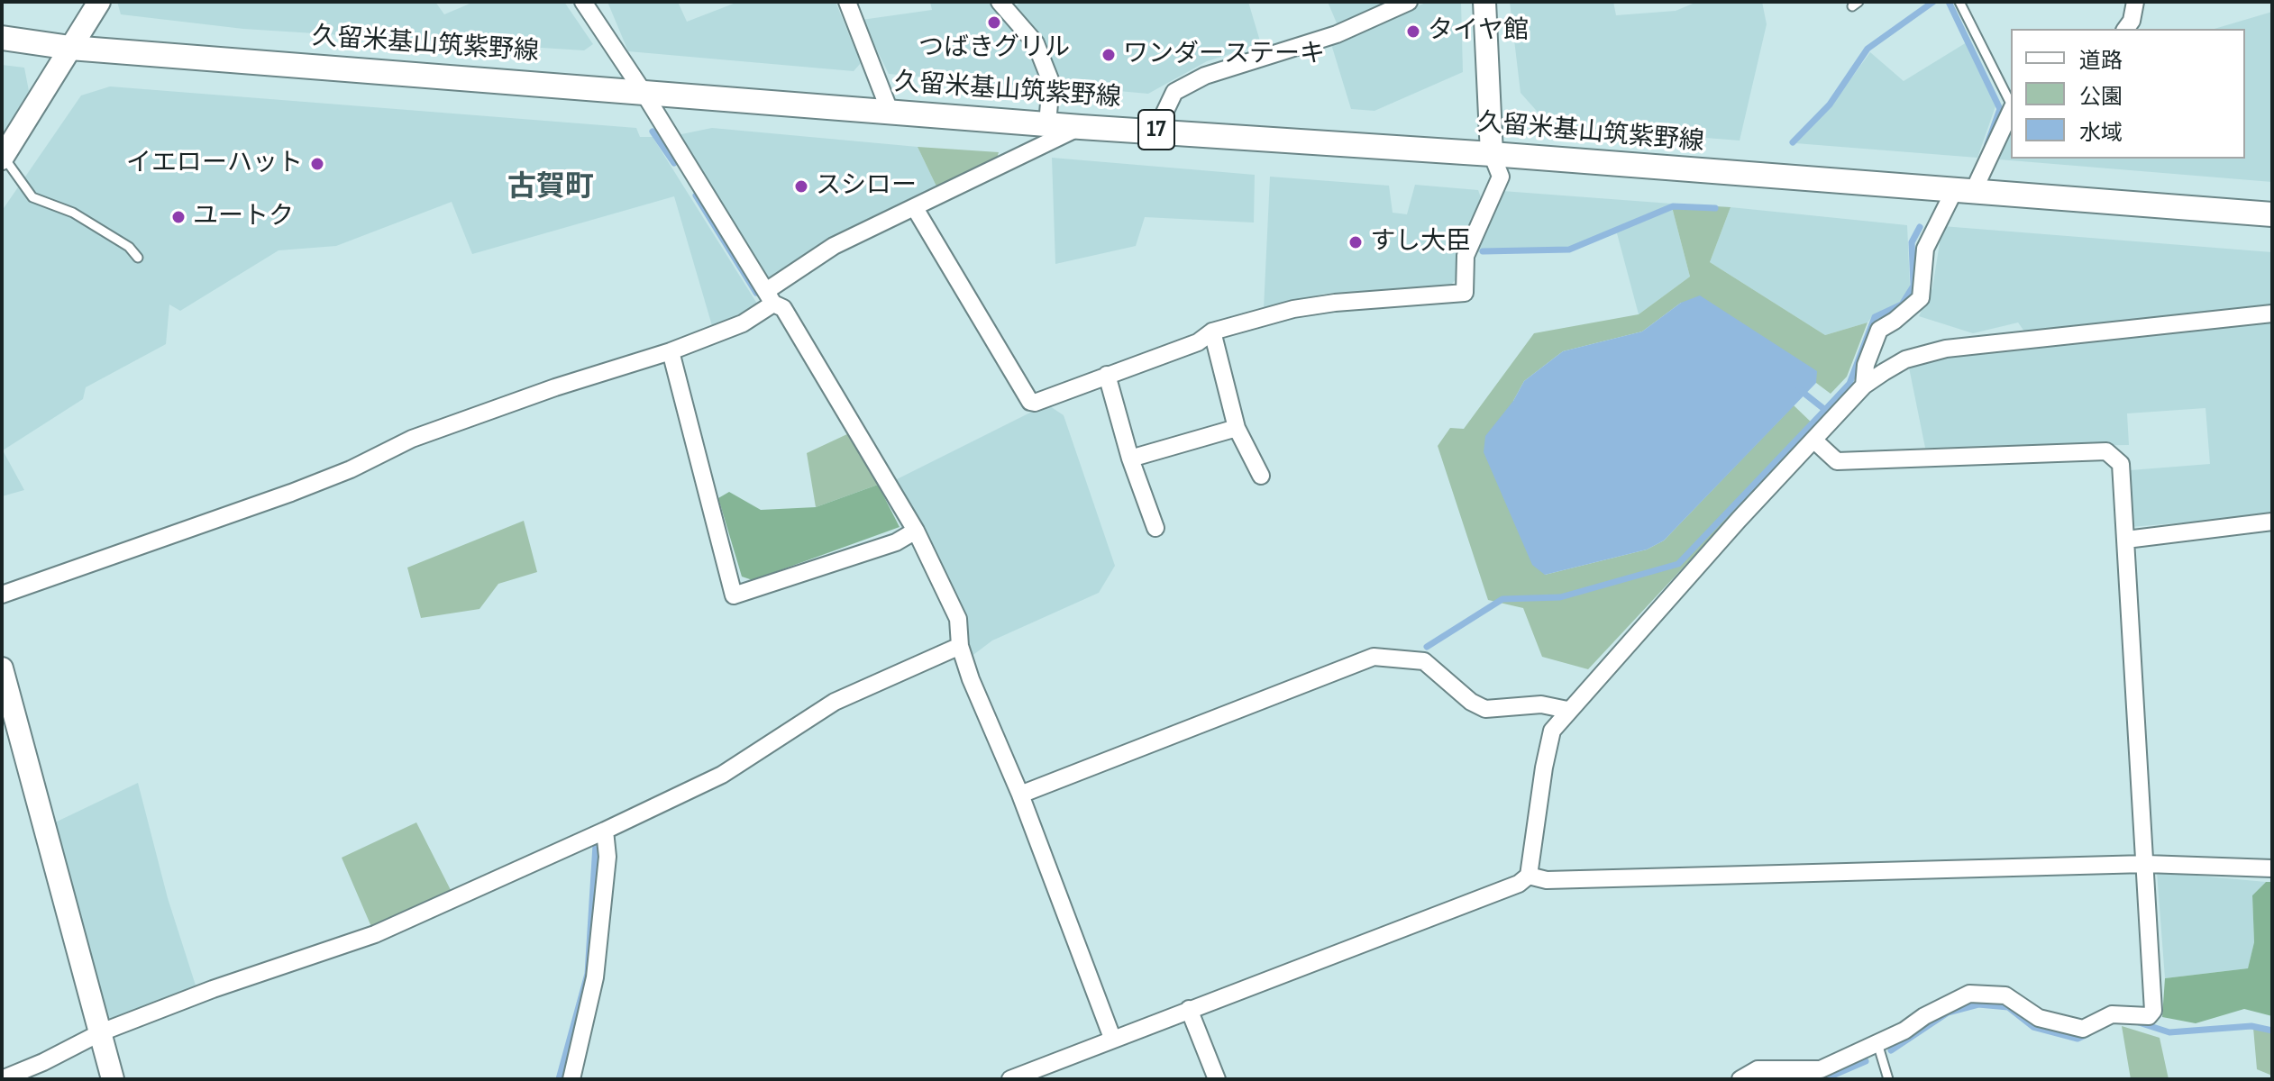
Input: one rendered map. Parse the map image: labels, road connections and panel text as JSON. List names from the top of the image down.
{
  "streets": {
    "main road": ["久留米基山筑紫野線", "17"]
  },
  "districts": ["古賀町"],
  "places": [
    "つばきグリル",
    "タイヤ館",
    "ワンダーステーキ",
    "イエローハット",
    "スシロー",
    "ユートク",
    "すし大臣"
  ],
  "legend": ["道路", "公園", "水域"]
}
